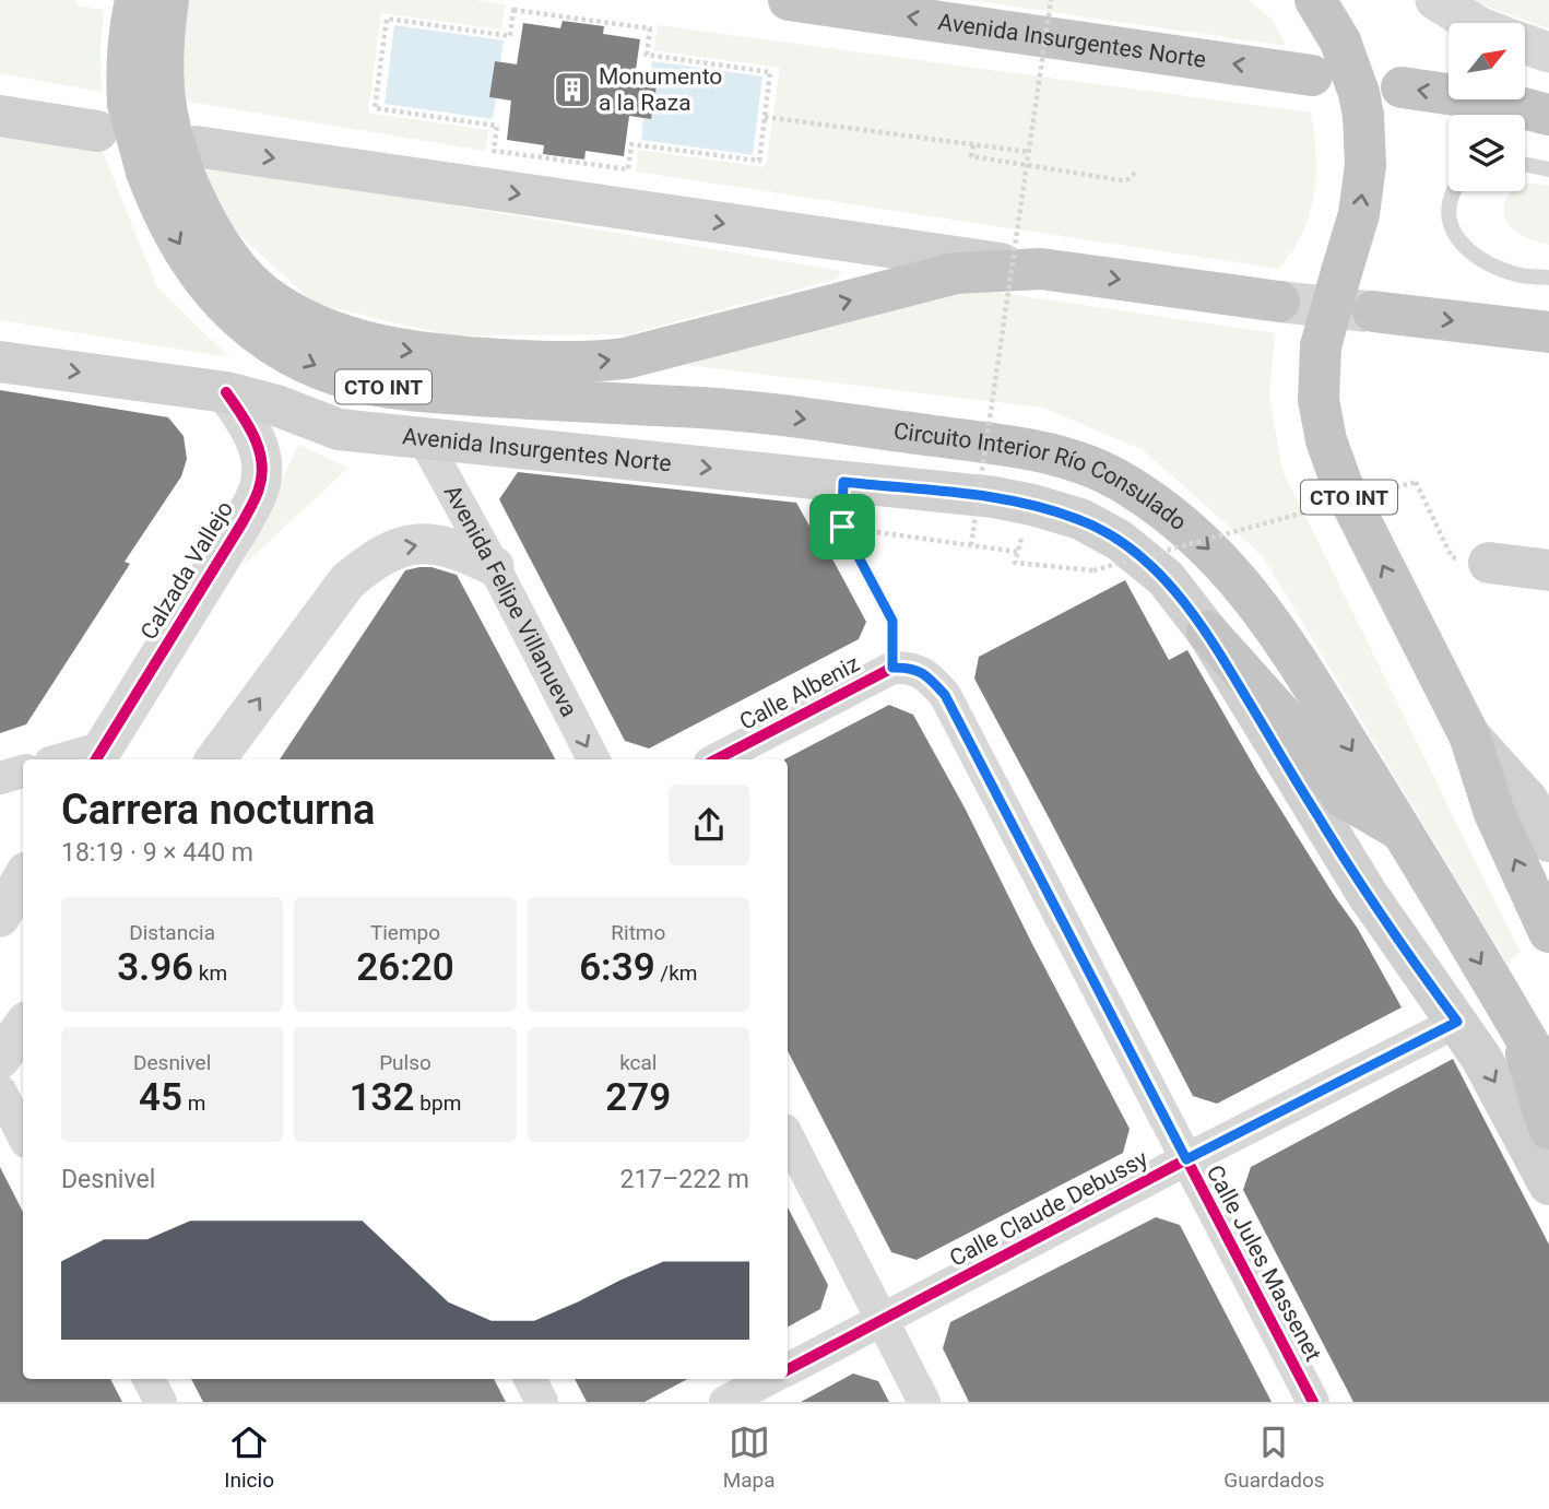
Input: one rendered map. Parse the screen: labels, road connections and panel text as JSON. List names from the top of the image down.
{
  "streets": {
    "highway": ["Avenida Insurgentes Norte", "CTO INT", "Circuito Interior Río Consulado"],
    "street": [
      "Calzada Vallejo",
      "Avenida Felipe Villanueva",
      "Calle Albeniz",
      "Calle Claude Debussy",
      "Calle Jules Massenet"
    ]
  },
  "crossings": [
    ["Avenida Insurgentes Norte", "Calzada Vallejo"],
    ["Avenida Insurgentes Norte", "Avenida Felipe Villanueva"],
    ["Avenida Insurgentes Norte", "Calle Claude Debussy"],
    ["Calle Albeniz", "Calle Jules Massenet"],
    ["Calle Claude Debussy", "Calle Jules Massenet"]
  ],
  "one_way": ["Circuito Interior Río Consulado", "Avenida Felipe Villanueva"],
  "places": {
    "building": ["Monumento a la Raza"]
  },
  "north": "top right",
  "page": {
    "heading": ["Carrera nocturna", "18:19 · 9 × 440 m"],
    "stats": [
      ["Distancia", "3.96 km"],
      ["Tiempo", "26:20"],
      ["Ritmo", "6:39 /km"],
      ["Desnivel", "45 m"],
      ["Pulso", "132 bpm"],
      ["kcal", "279"]
    ],
    "chart": ["Desnivel", "217–222 m"],
    "tabs": ["Inicio", "Mapa", "Guardados"]
  }
}
